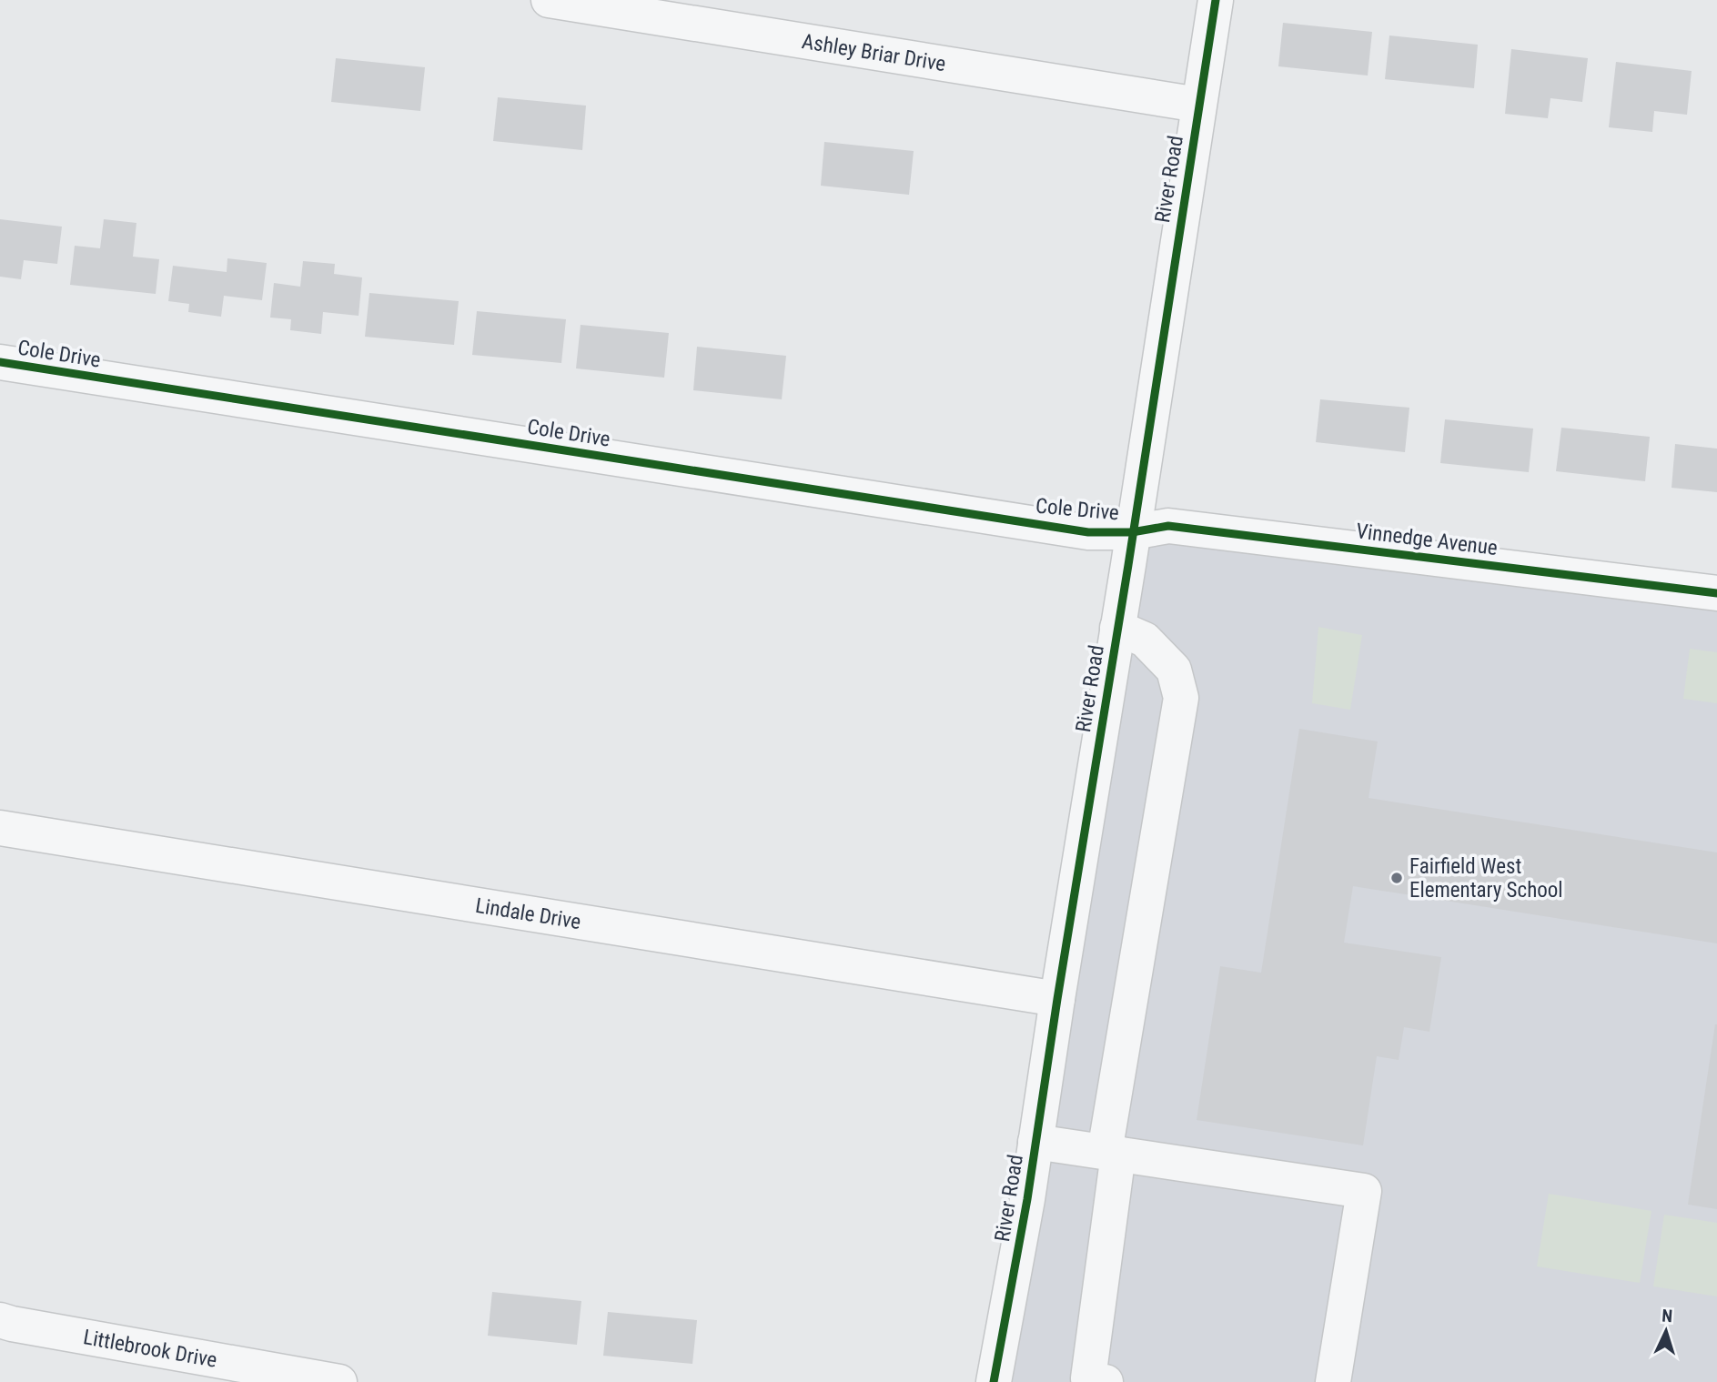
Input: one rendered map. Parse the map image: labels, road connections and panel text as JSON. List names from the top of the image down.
{
  "streets": {
    "street": [
      "Ashley Briar Drive",
      "River Road",
      "Cole Drive",
      "Vinnedge Avenue",
      "Lindale Drive",
      "Littlebrook Drive"
    ]
  },
  "crossings": [
    ["Ashley Briar Drive", "River Road"],
    ["River Road", "Cole Drive"],
    ["River Road", "Vinnedge Avenue"],
    ["River Road", "Lindale Drive"],
    ["Cole Drive", "Vinnedge Avenue"]
  ],
  "places": ["Fairfield West Elementary School"],
  "north": "top"
}
